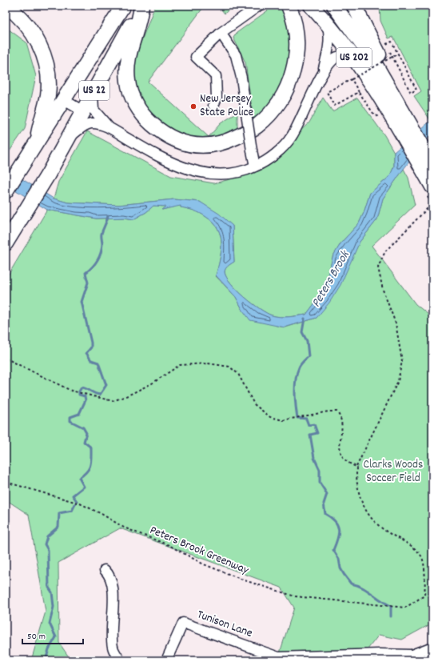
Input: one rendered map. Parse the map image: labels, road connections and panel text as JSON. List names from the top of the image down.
{
  "streets": {
    "highway": ["US 202", "US 22"],
    "street": ["Tunison Lane"],
    "path": ["Peters Brook Greenway"]
  },
  "water": ["Peters Brook"],
  "parks": ["Clarks Woods Soccer Field"],
  "places": ["New Jersey State Police"],
  "scale_bar": "50 m"
}
